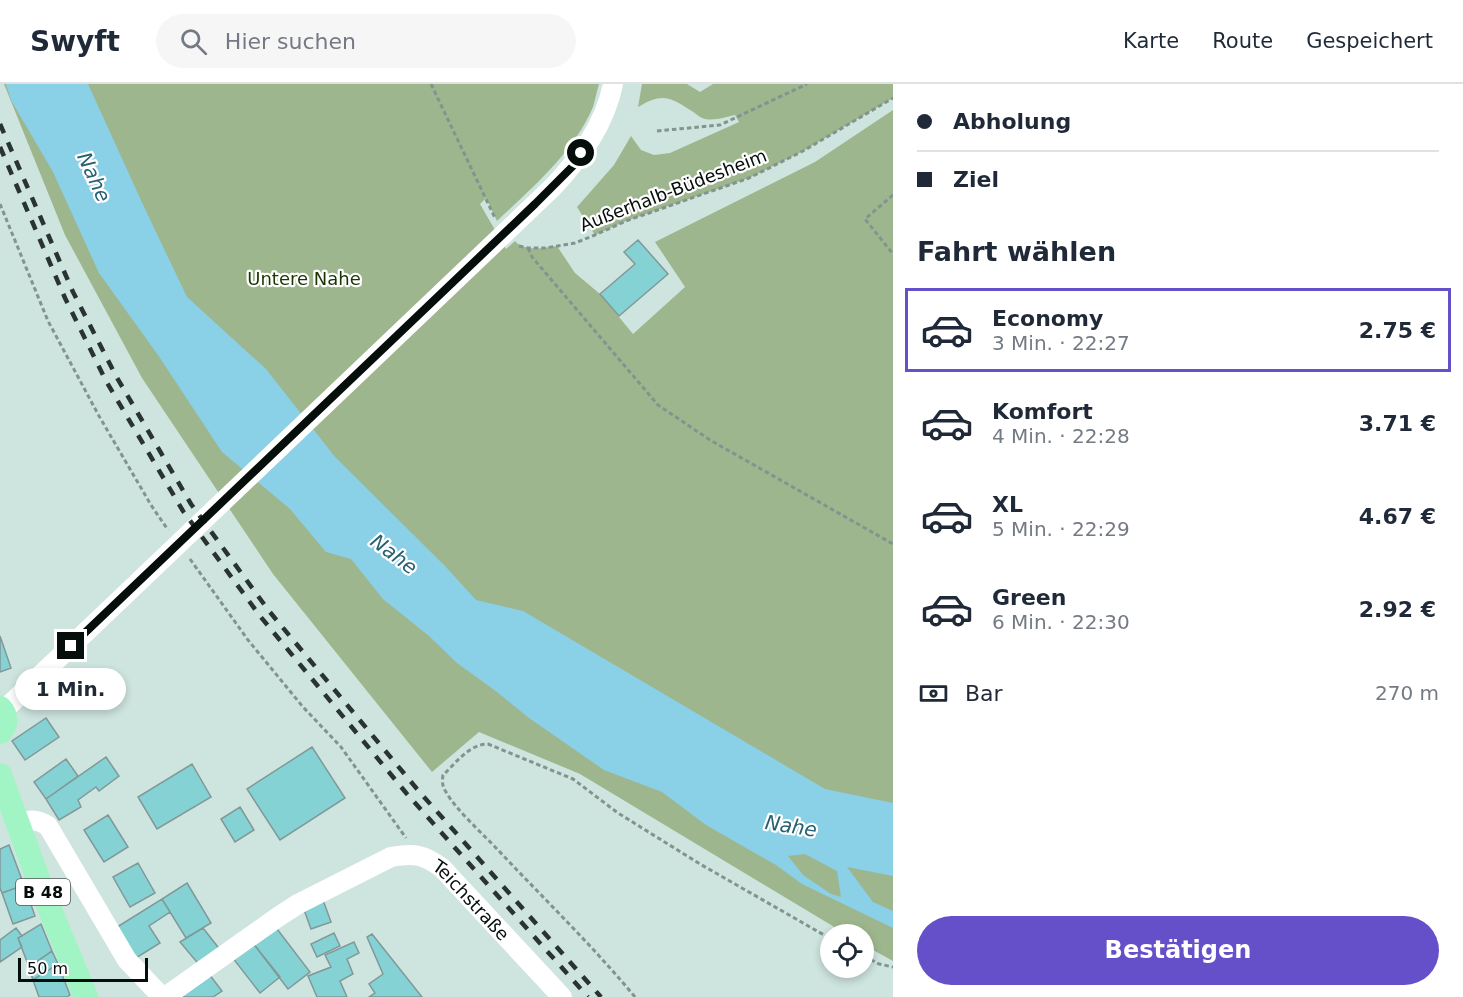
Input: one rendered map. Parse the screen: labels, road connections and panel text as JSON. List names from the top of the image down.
{
  "streets": {
    "main road": ["B 48"],
    "street": ["Teichstraße"],
    "path": ["Außerhalb-Büdesheim"]
  },
  "water": ["Nahe"],
  "parks": ["Untere Nahe"],
  "scale_bar": "50 m",
  "page": {
    "header": "Swyft",
    "search": "Hier suchen",
    "nav": ["Karte", "Route", "Gespeichert"],
    "banner": ["Abholung", "Ziel"],
    "heading": "Fahrt wählen",
    "list": [
      {
        "name": "Economy",
        "note": "3 Min. · 22:27",
        "value": "2.75 €"
      },
      {
        "name": "Komfort",
        "note": "4 Min. · 22:28",
        "value": "3.71 €"
      },
      {
        "name": "XL",
        "note": "5 Min. · 22:29",
        "value": "4.67 €"
      },
      {
        "name": "Green",
        "note": "6 Min. · 22:30",
        "value": "2.92 €"
      }
    ],
    "pay": ["Bar", "270 m"],
    "bubble": "1 Min.",
    "buttons": "Bestätigen",
    "scale": "50 m"
  }
}
